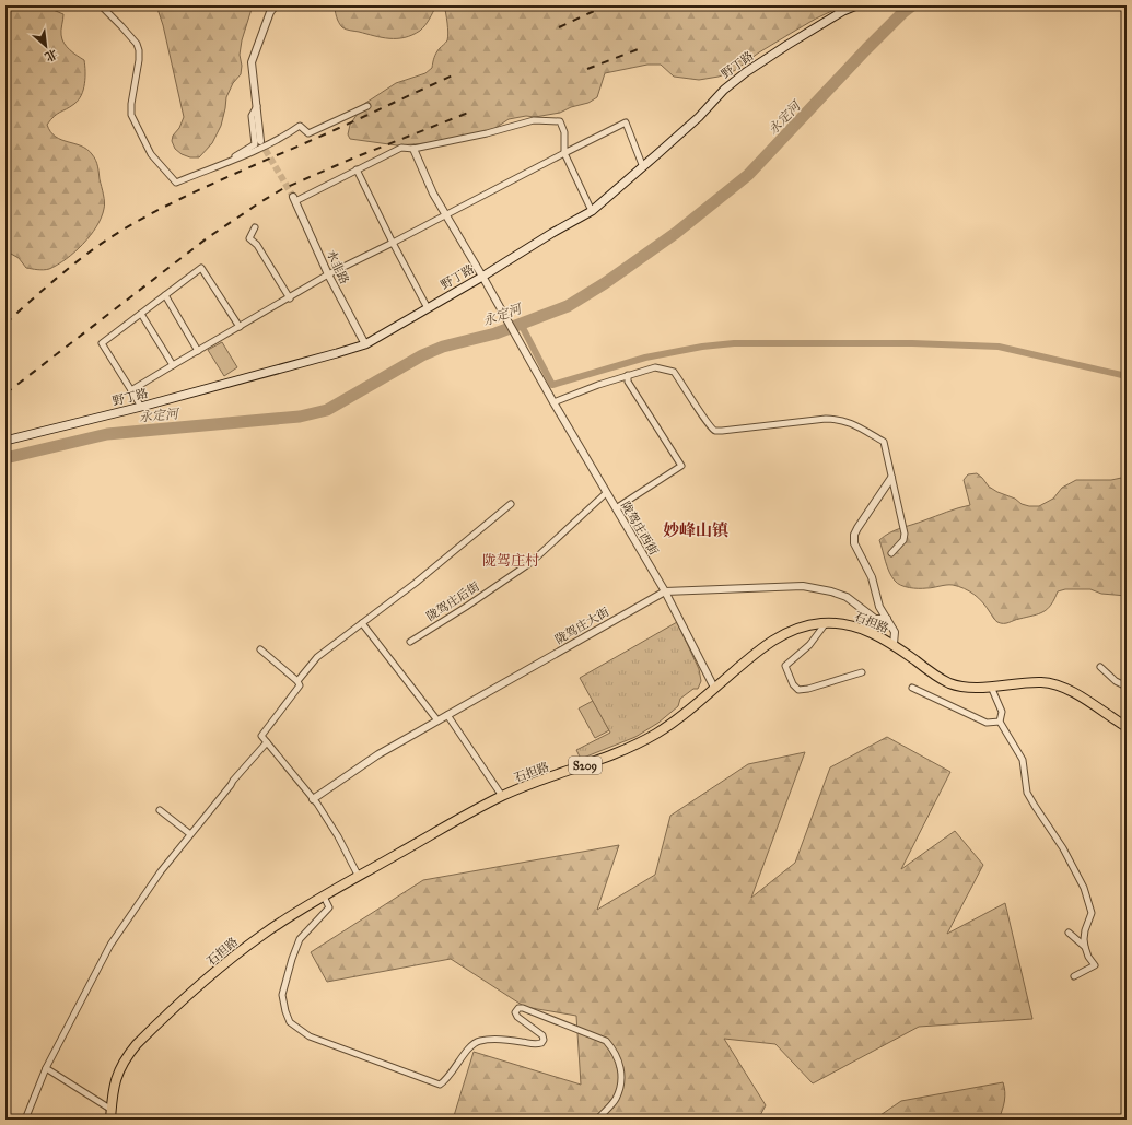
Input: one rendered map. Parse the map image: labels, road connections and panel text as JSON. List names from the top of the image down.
{
  "streets": {
    "main road": ["野丁路", "石担路", "S209"],
    "street": [
      "水韭路",
      "陇驾庄西街",
      "陇驾庄后街",
      "陇驾庄大街"
    ]
  },
  "crossings": [
    ["野丁路", "水韭路"],
    ["野丁路", "陇驾庄西街"],
    ["陇驾庄西街", "陇驾庄后街"],
    ["陇驾庄西街", "石担路"],
    ["陇驾庄西街", "陇驾庄大街"]
  ],
  "districts": ["妙峰山镇", "陇驾庄村"],
  "water": ["永定河"],
  "north": "bottom right"
}
